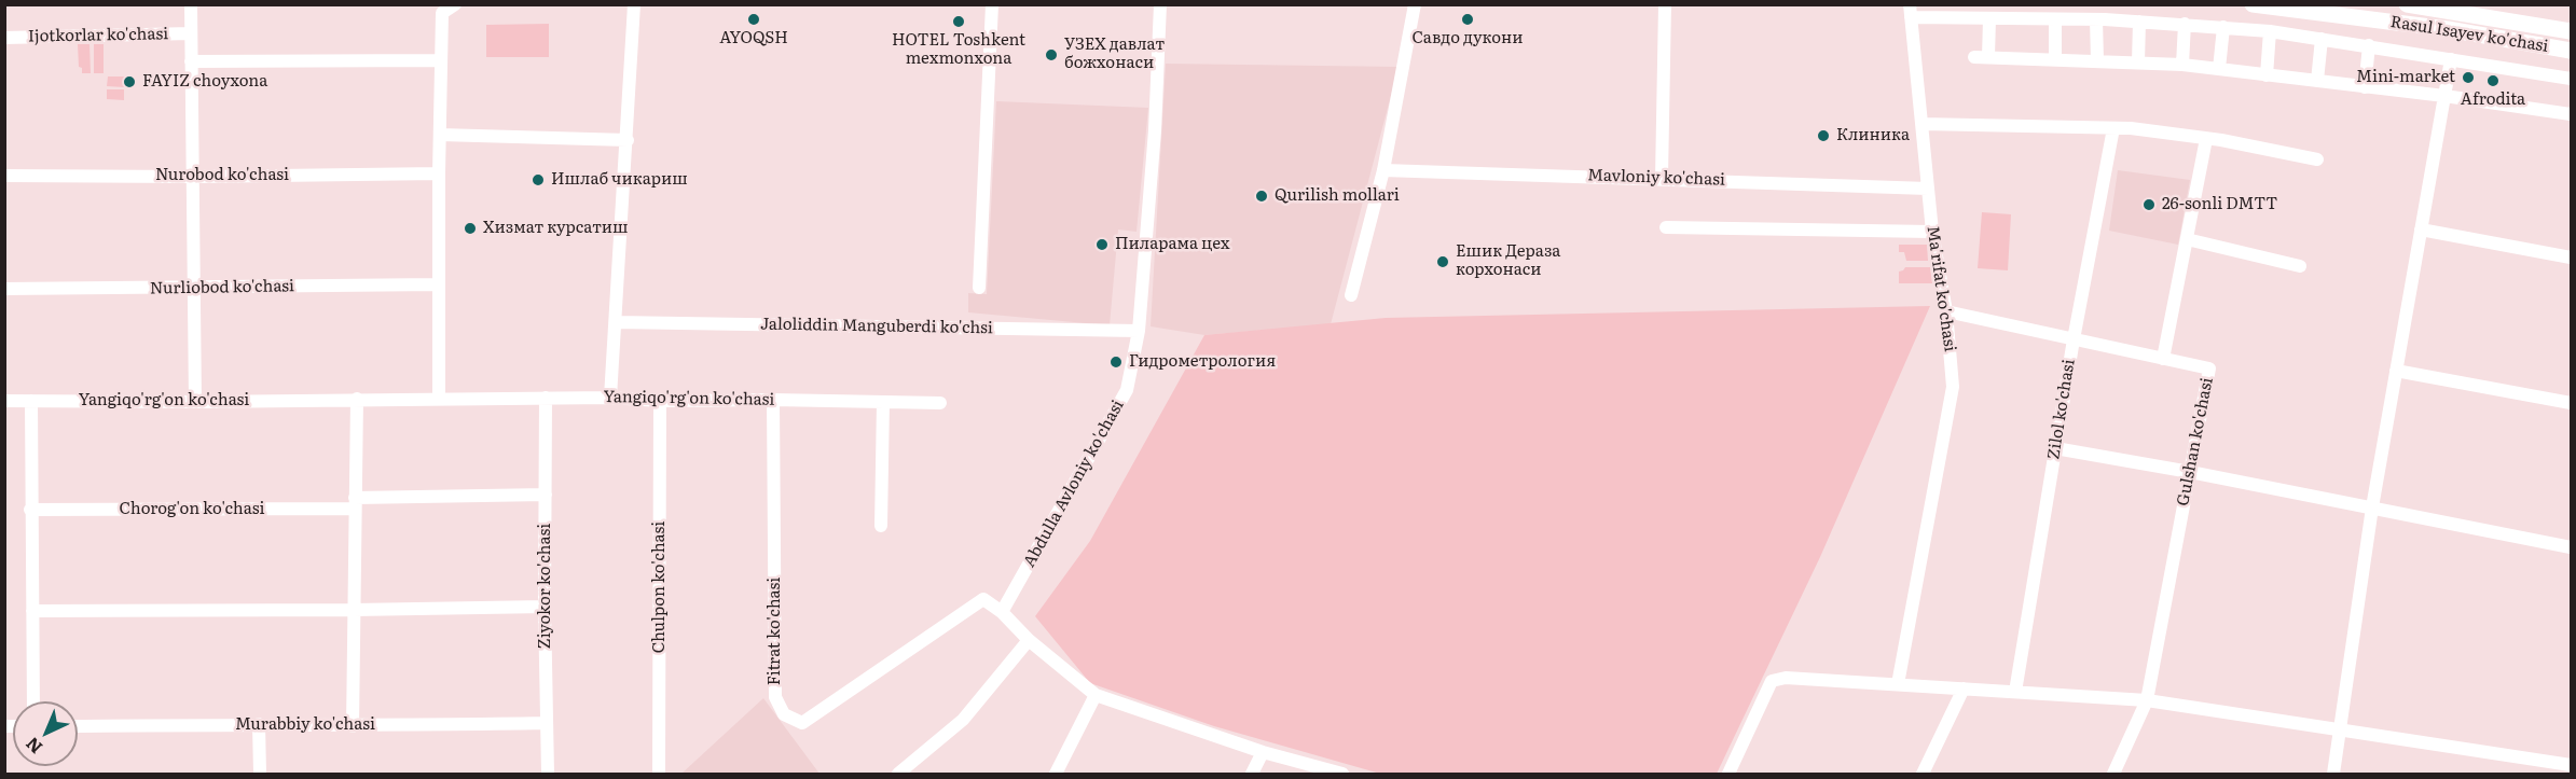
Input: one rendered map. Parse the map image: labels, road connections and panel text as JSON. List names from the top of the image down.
{
  "streets": {
    "main road": ["Rasul Isayev ko'chasi"],
    "street": [
      "Ijotkorlar ko'chasi",
      "Nurobod ko'chasi",
      "Mavloniy ko'chasi",
      "Nurliobod ko'chasi",
      "Ma'rifat ko'chasi",
      "Jaloliddin Manguberdi ko'chsi",
      "Yangiqo'rg'on ko'chasi",
      "Zilol ko'chasi",
      "Gulshan ko'chasi",
      "Abdulla Avloniy ko'chasi",
      "Chorog'on ko'chasi",
      "Ziyokor ko'chasi",
      "Chulpon ko'chasi",
      "Fitrat ko'chasi",
      "Murabbiy ko'chasi"
    ]
  },
  "crossings": [
    ["Mavloniy ko'chasi", "Ma'rifat ko'chasi"],
    ["Ma'rifat ko'chasi", "Gulshan ko'chasi"],
    ["Jaloliddin Manguberdi ko'chsi", "Abdulla Avloniy ko'chasi"],
    ["Yangiqo'rg'on ko'chasi", "Ziyokor ko'chasi"],
    ["Yangiqo'rg'on ko'chasi", "Chulpon ko'chasi"],
    ["Yangiqo'rg'on ko'chasi", "Fitrat ko'chasi"],
    ["Zilol ko'chasi", "Gulshan ko'chasi"],
    ["Abdulla Avloniy ko'chasi", "Fitrat ko'chasi"],
    ["Chorog'on ko'chasi", "Ziyokor ko'chasi"],
    ["Ziyokor ko'chasi", "Murabbiy ko'chasi"]
  ],
  "places": [
    "AYOQSH",
    "Савдо дукони",
    "HOTEL Toshkent mexmonxona",
    "УЗЕХ давлат божхонаси",
    "Mini-market",
    "Afrodita",
    "FAYIZ choyxona",
    "Клиника",
    "Ишлаб чикариш",
    "Qurilish mollari",
    "26-sonli DMTT",
    "Хизмат курсатиш",
    "Пиларама цех",
    "Ешик Дераза корхонаси",
    "Гидрометрология"
  ],
  "north": "bottom left"
}
